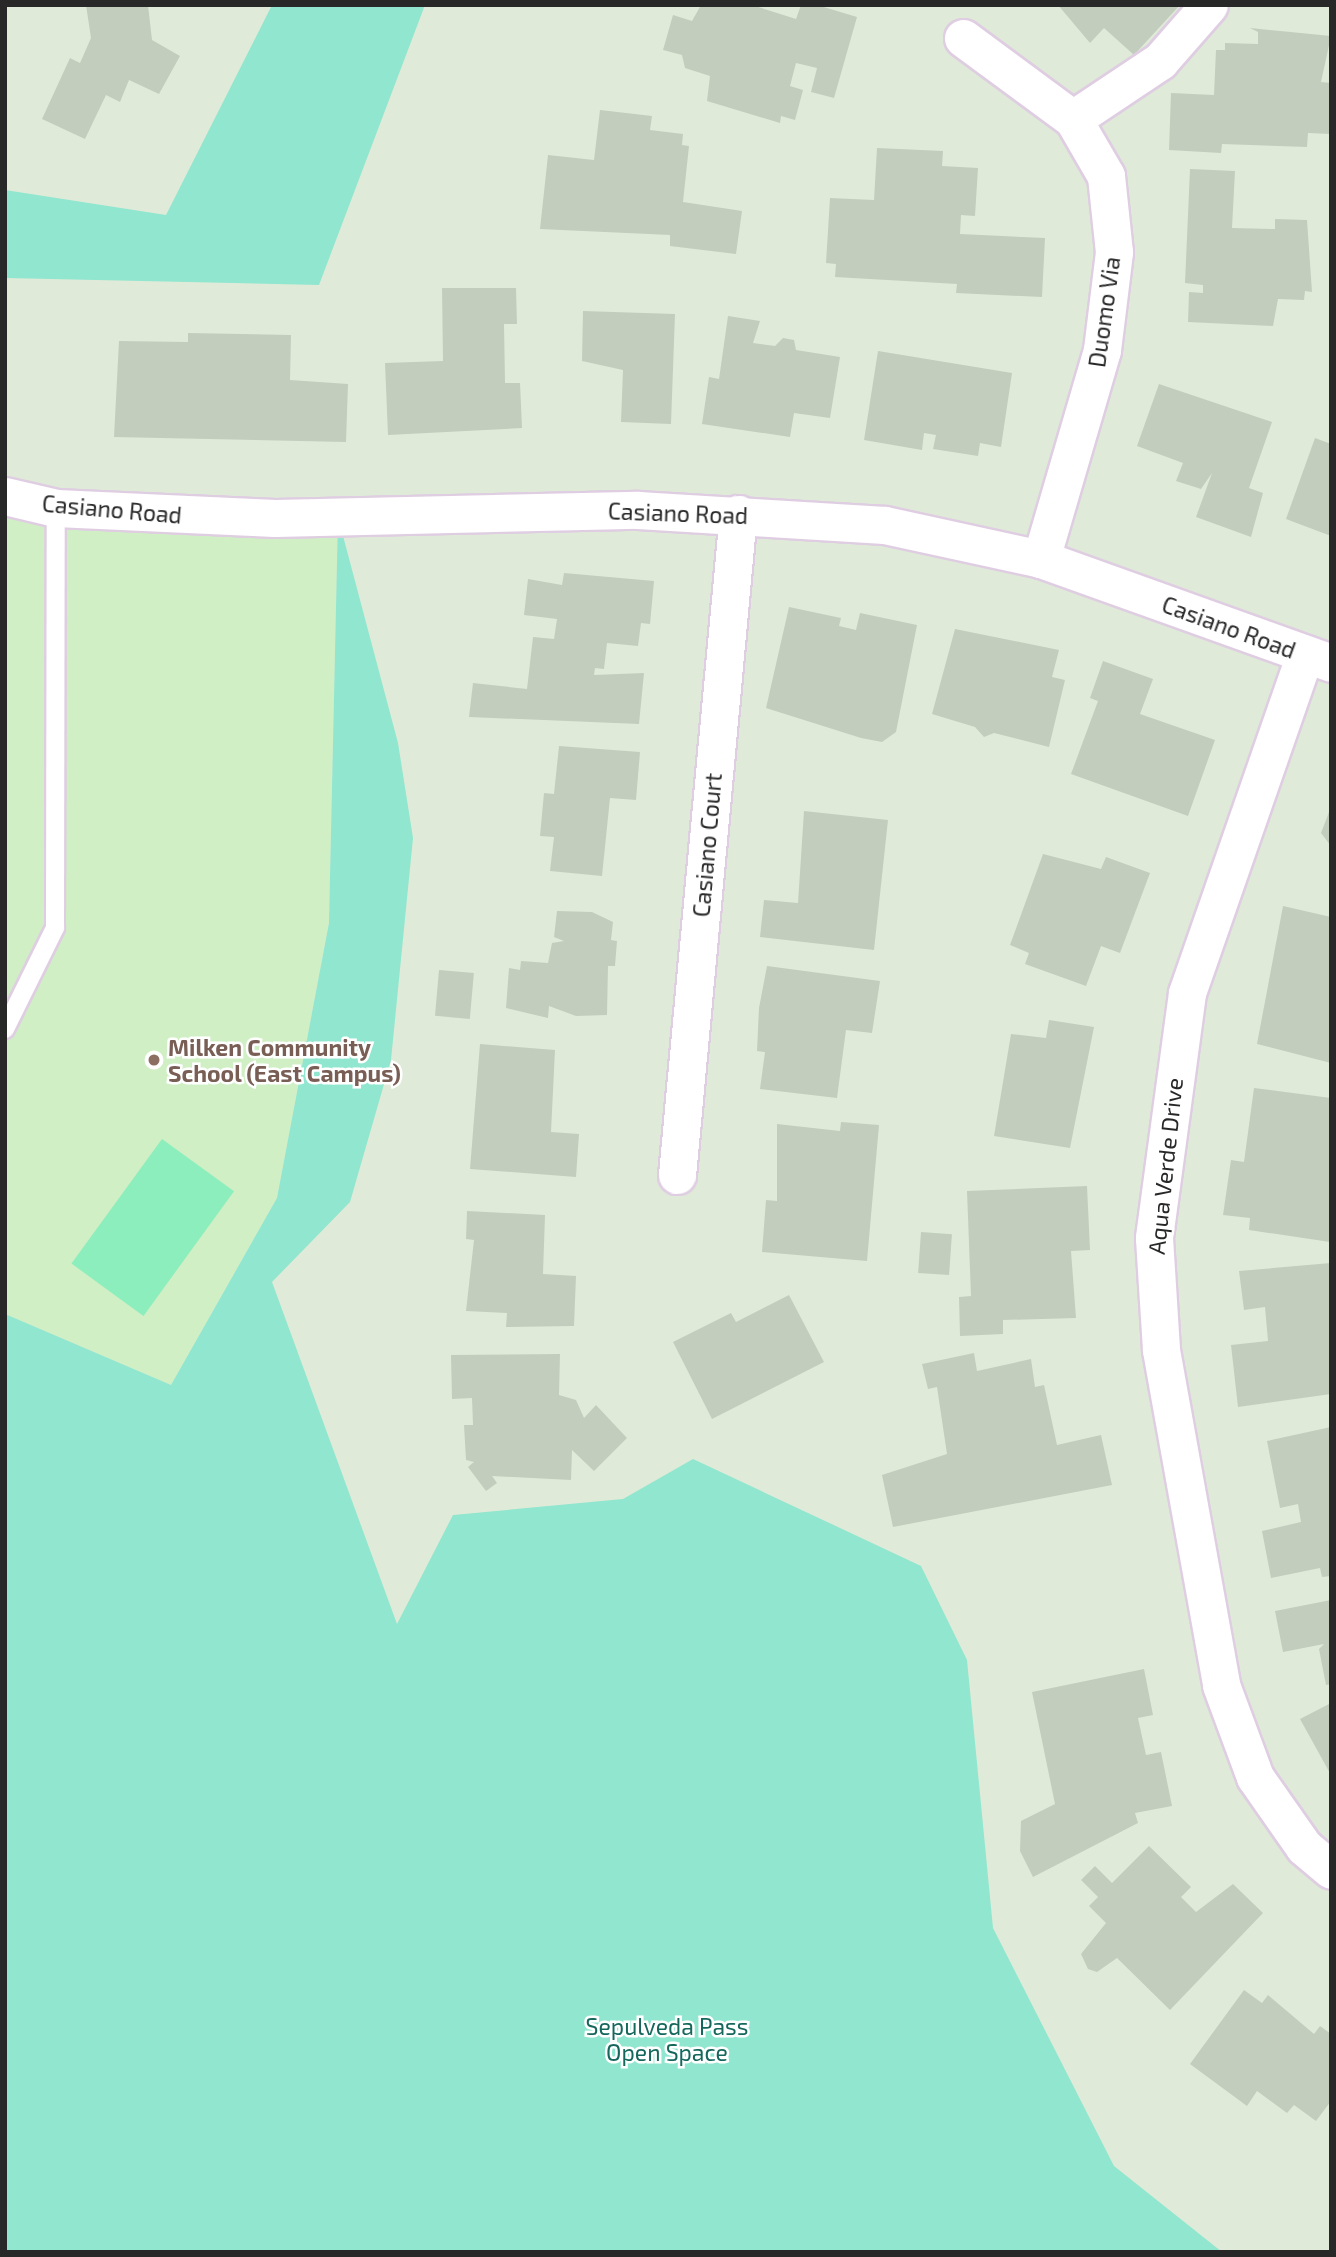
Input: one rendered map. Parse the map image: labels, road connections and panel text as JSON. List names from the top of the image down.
{
  "streets": {
    "street": [
      "Duomo Via",
      "Casiano Road",
      "Casiano Court",
      "Aqua Verde Drive"
    ]
  },
  "crossings": [
    ["Duomo Via", "Casiano Road"],
    ["Casiano Road", "Casiano Court"],
    ["Casiano Road", "Aqua Verde Drive"]
  ],
  "parks": ["Sepulveda Pass Open Space"],
  "places": ["Milken Community School (East Campus)"]
}
